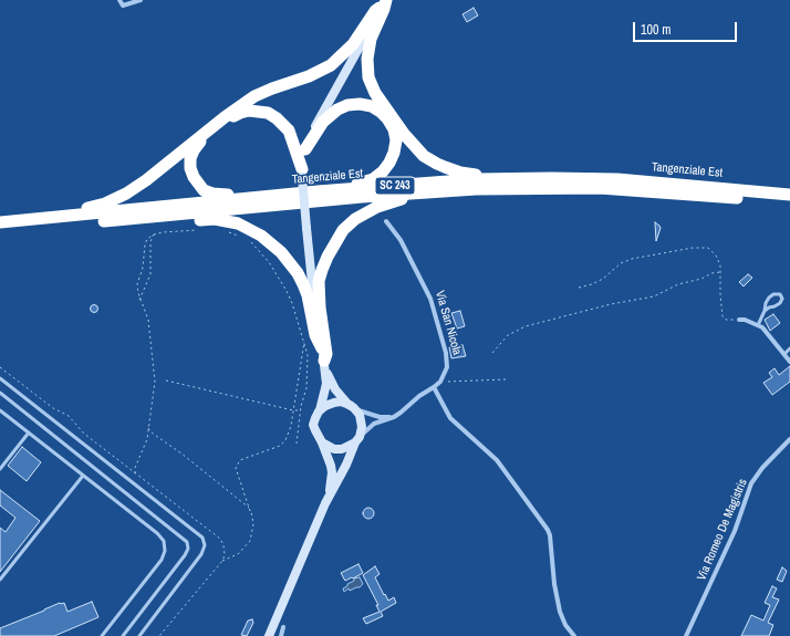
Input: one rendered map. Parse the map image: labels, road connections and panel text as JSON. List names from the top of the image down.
{
  "streets": {
    "highway": ["Tangenziale Est", "SC 243"],
    "street": ["Via San Nicola", "Via Romeo De Magistris"]
  },
  "scale_bar": "100 m"
}
